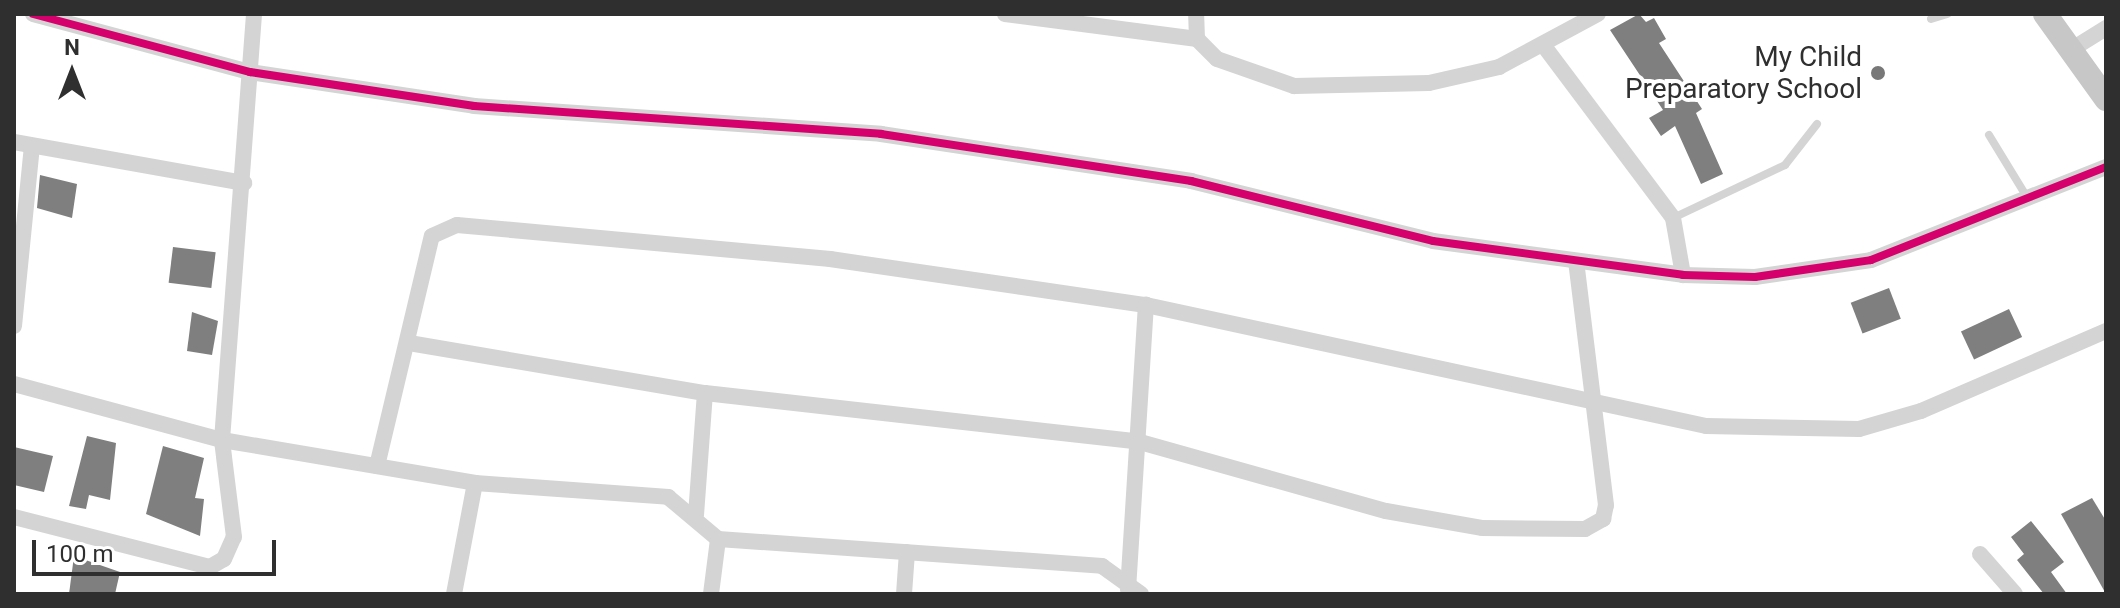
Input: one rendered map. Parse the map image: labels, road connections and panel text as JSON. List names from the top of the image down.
{
  "places": ["My Child Preparatory School"],
  "scale_bar": "100 m",
  "north": "top"
}
